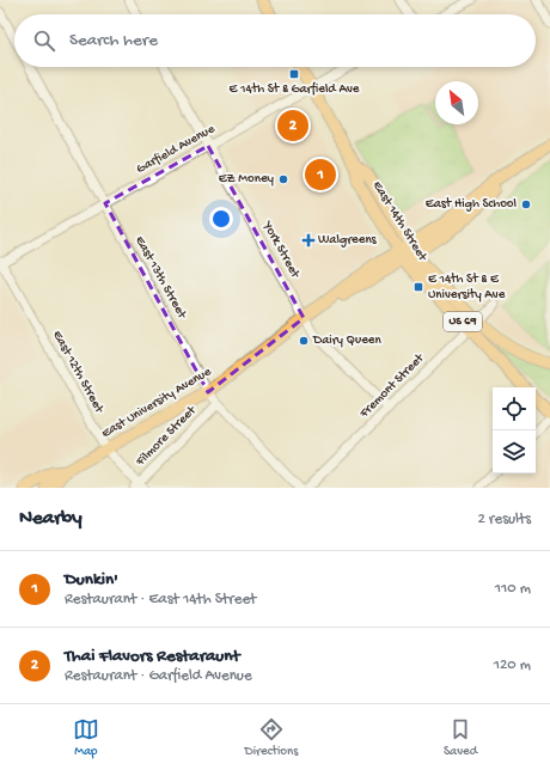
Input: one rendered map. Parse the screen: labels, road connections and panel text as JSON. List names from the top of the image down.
{
  "streets": {
    "main road": ["East 14th Street", "US 69", "East University Avenue"],
    "street": [
      "Garfield Avenue",
      "York Street",
      "East 13th Street",
      "East 12th Street",
      "Fremont Street",
      "Filmore Street"
    ]
  },
  "crossings": [
    ["Garfield Avenue", "East 14th Street"],
    ["Garfield Avenue", "York Street"],
    ["Garfield Avenue", "East 13th Street"],
    ["Garfield Avenue", "East 12th Street"],
    ["East 14th Street", "US 69"],
    ["East 14th Street", "Fremont Street"],
    ["East 14th Street", "East University Avenue"],
    ["York Street", "Fremont Street"],
    ["York Street", "East University Avenue"],
    ["East 13th Street", "East University Avenue"],
    ["East 13th Street", "Filmore Street"],
    ["US 69", "Fremont Street"],
    ["East 12th Street", "East University Avenue"],
    ["East 12th Street", "Filmore Street"]
  ],
  "places": {
    "transit": ["E 14th St & Garfield Ave", "E 14th St & E University Ave"],
    "other": ["EZ Money", "East High School", "Dairy Queen"],
    "health": ["Walgreens"]
  },
  "north": "top left",
  "page": {
    "search": "Search here",
    "pins": ["2", "1"],
    "heading": ["Nearby", "2 results"],
    "list": [
      {
        "mark": "1",
        "name": "Dunkin'",
        "note": "Restaurant · East 14th Street",
        "value": "110 m"
      },
      {
        "mark": "2",
        "name": "Thai Flavors Restaraunt",
        "note": "Restaurant · Garfield Avenue",
        "value": "120 m"
      }
    ],
    "nav": ["Map", "Directions", "Saved"]
  }
}
